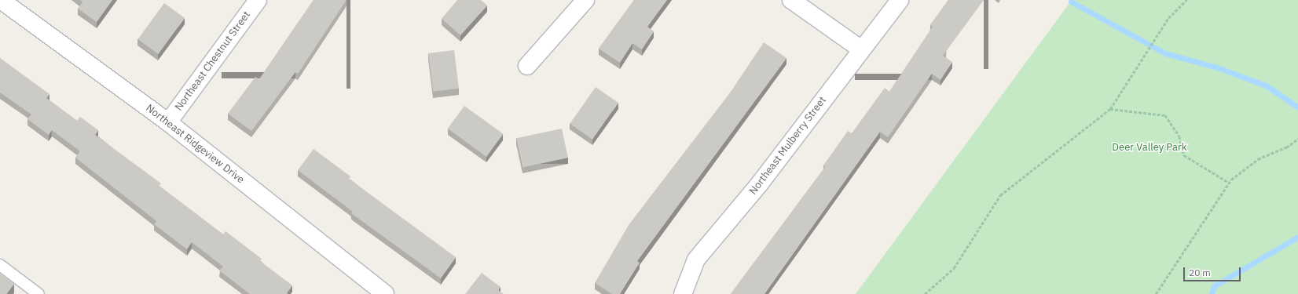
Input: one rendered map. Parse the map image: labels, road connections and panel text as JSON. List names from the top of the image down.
{
  "streets": {
    "street": ["Northeast Chestnut Street", "Northeast Ridgeview Drive", "Northeast Mulberry Street"]
  },
  "crossings": [
    ["Northeast Chestnut Street", "Northeast Ridgeview Drive"]
  ],
  "parks": ["Deer Valley Park"],
  "scale_bar": "20 m"
}
